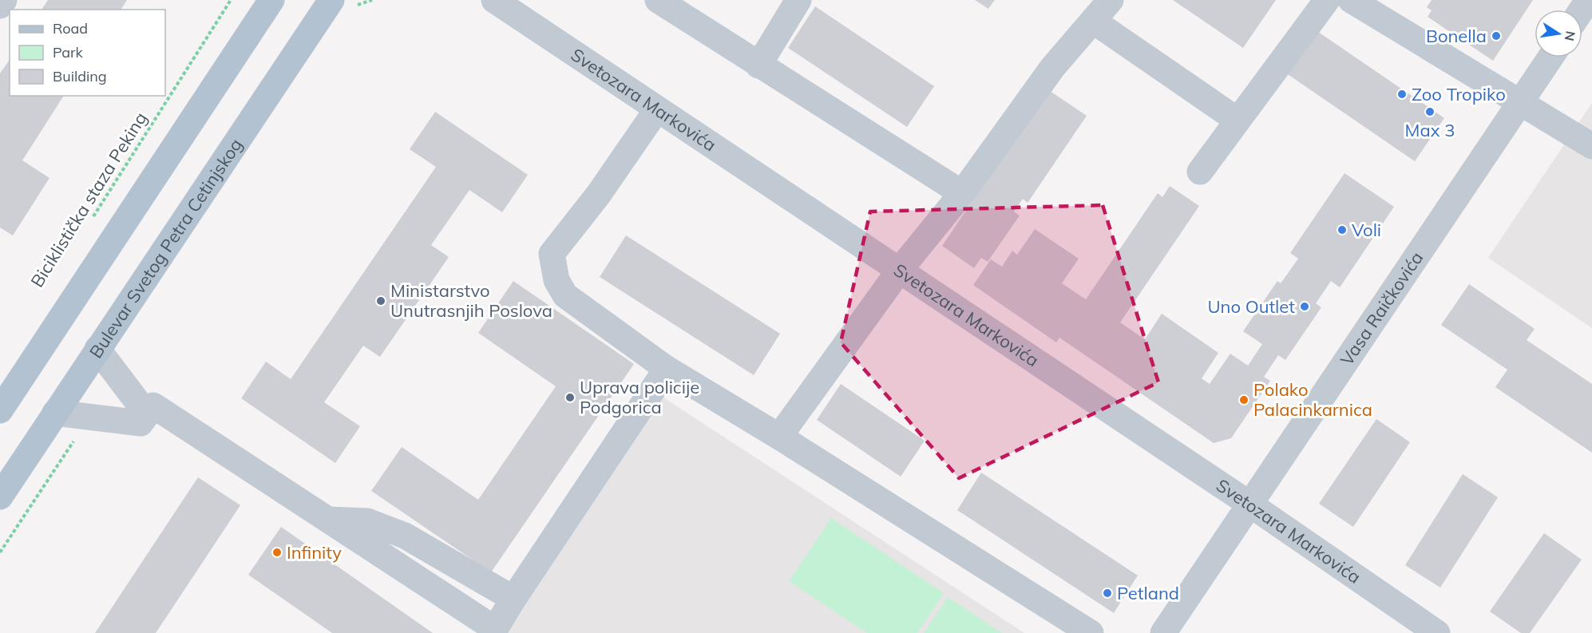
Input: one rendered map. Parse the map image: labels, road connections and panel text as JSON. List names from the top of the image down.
{
  "streets": {
    "main road": ["Bulevar Svetog Petra Cetinjskog"],
    "street": ["Svetozara Markovića", "Vasa Raičkovića"],
    "path": ["Biciklistička staza Peking"]
  },
  "crossings": [
    ["Svetozara Markovića", "Vasa Raičkovića"]
  ],
  "places": [
    "Bonella",
    "Zoo Tropiko",
    "Max 3",
    "Voli",
    "Ministarstvo Unutrasnjih Poslova",
    "Uno Outlet",
    "Uprava policije Podgorica",
    "Polako Palacinkarnica",
    "Infinity",
    "Petland"
  ],
  "legend": ["Road", "Park", "Building"],
  "north": "right"
}
